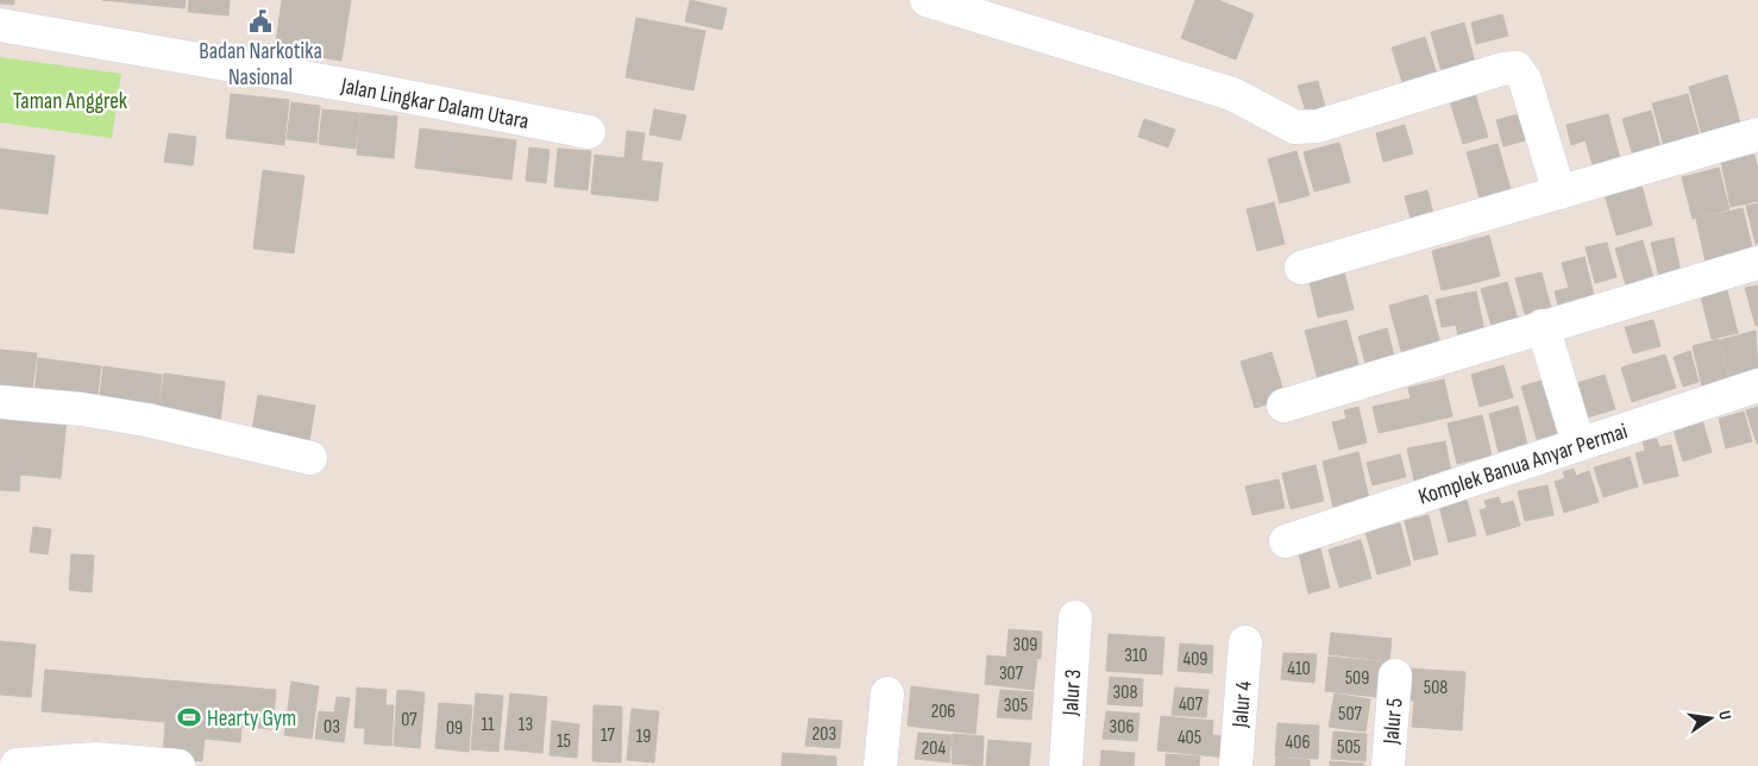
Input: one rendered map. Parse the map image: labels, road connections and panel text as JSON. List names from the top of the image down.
{
  "streets": {
    "street": [
      "Jalan Lingkar Dalam Utara",
      "Komplek Banua Anyar Permai",
      "Jalur 3",
      "Jalur 4",
      "Jalur 5"
    ]
  },
  "parks": ["Taman Anggrek"],
  "places": {
    "public building": ["Badan Narkotika Nasional"],
    "sports": ["Hearty Gym"]
  },
  "house_numbers": [
    "309",
    "310",
    "409",
    "410",
    "307",
    "509",
    "508",
    "308",
    "407",
    "305",
    "206",
    "507",
    "07",
    "11",
    "13",
    "03",
    "306",
    "09",
    "203",
    "17",
    "19",
    "405",
    "15",
    "406",
    "505",
    "204"
  ],
  "north": "right"
}
